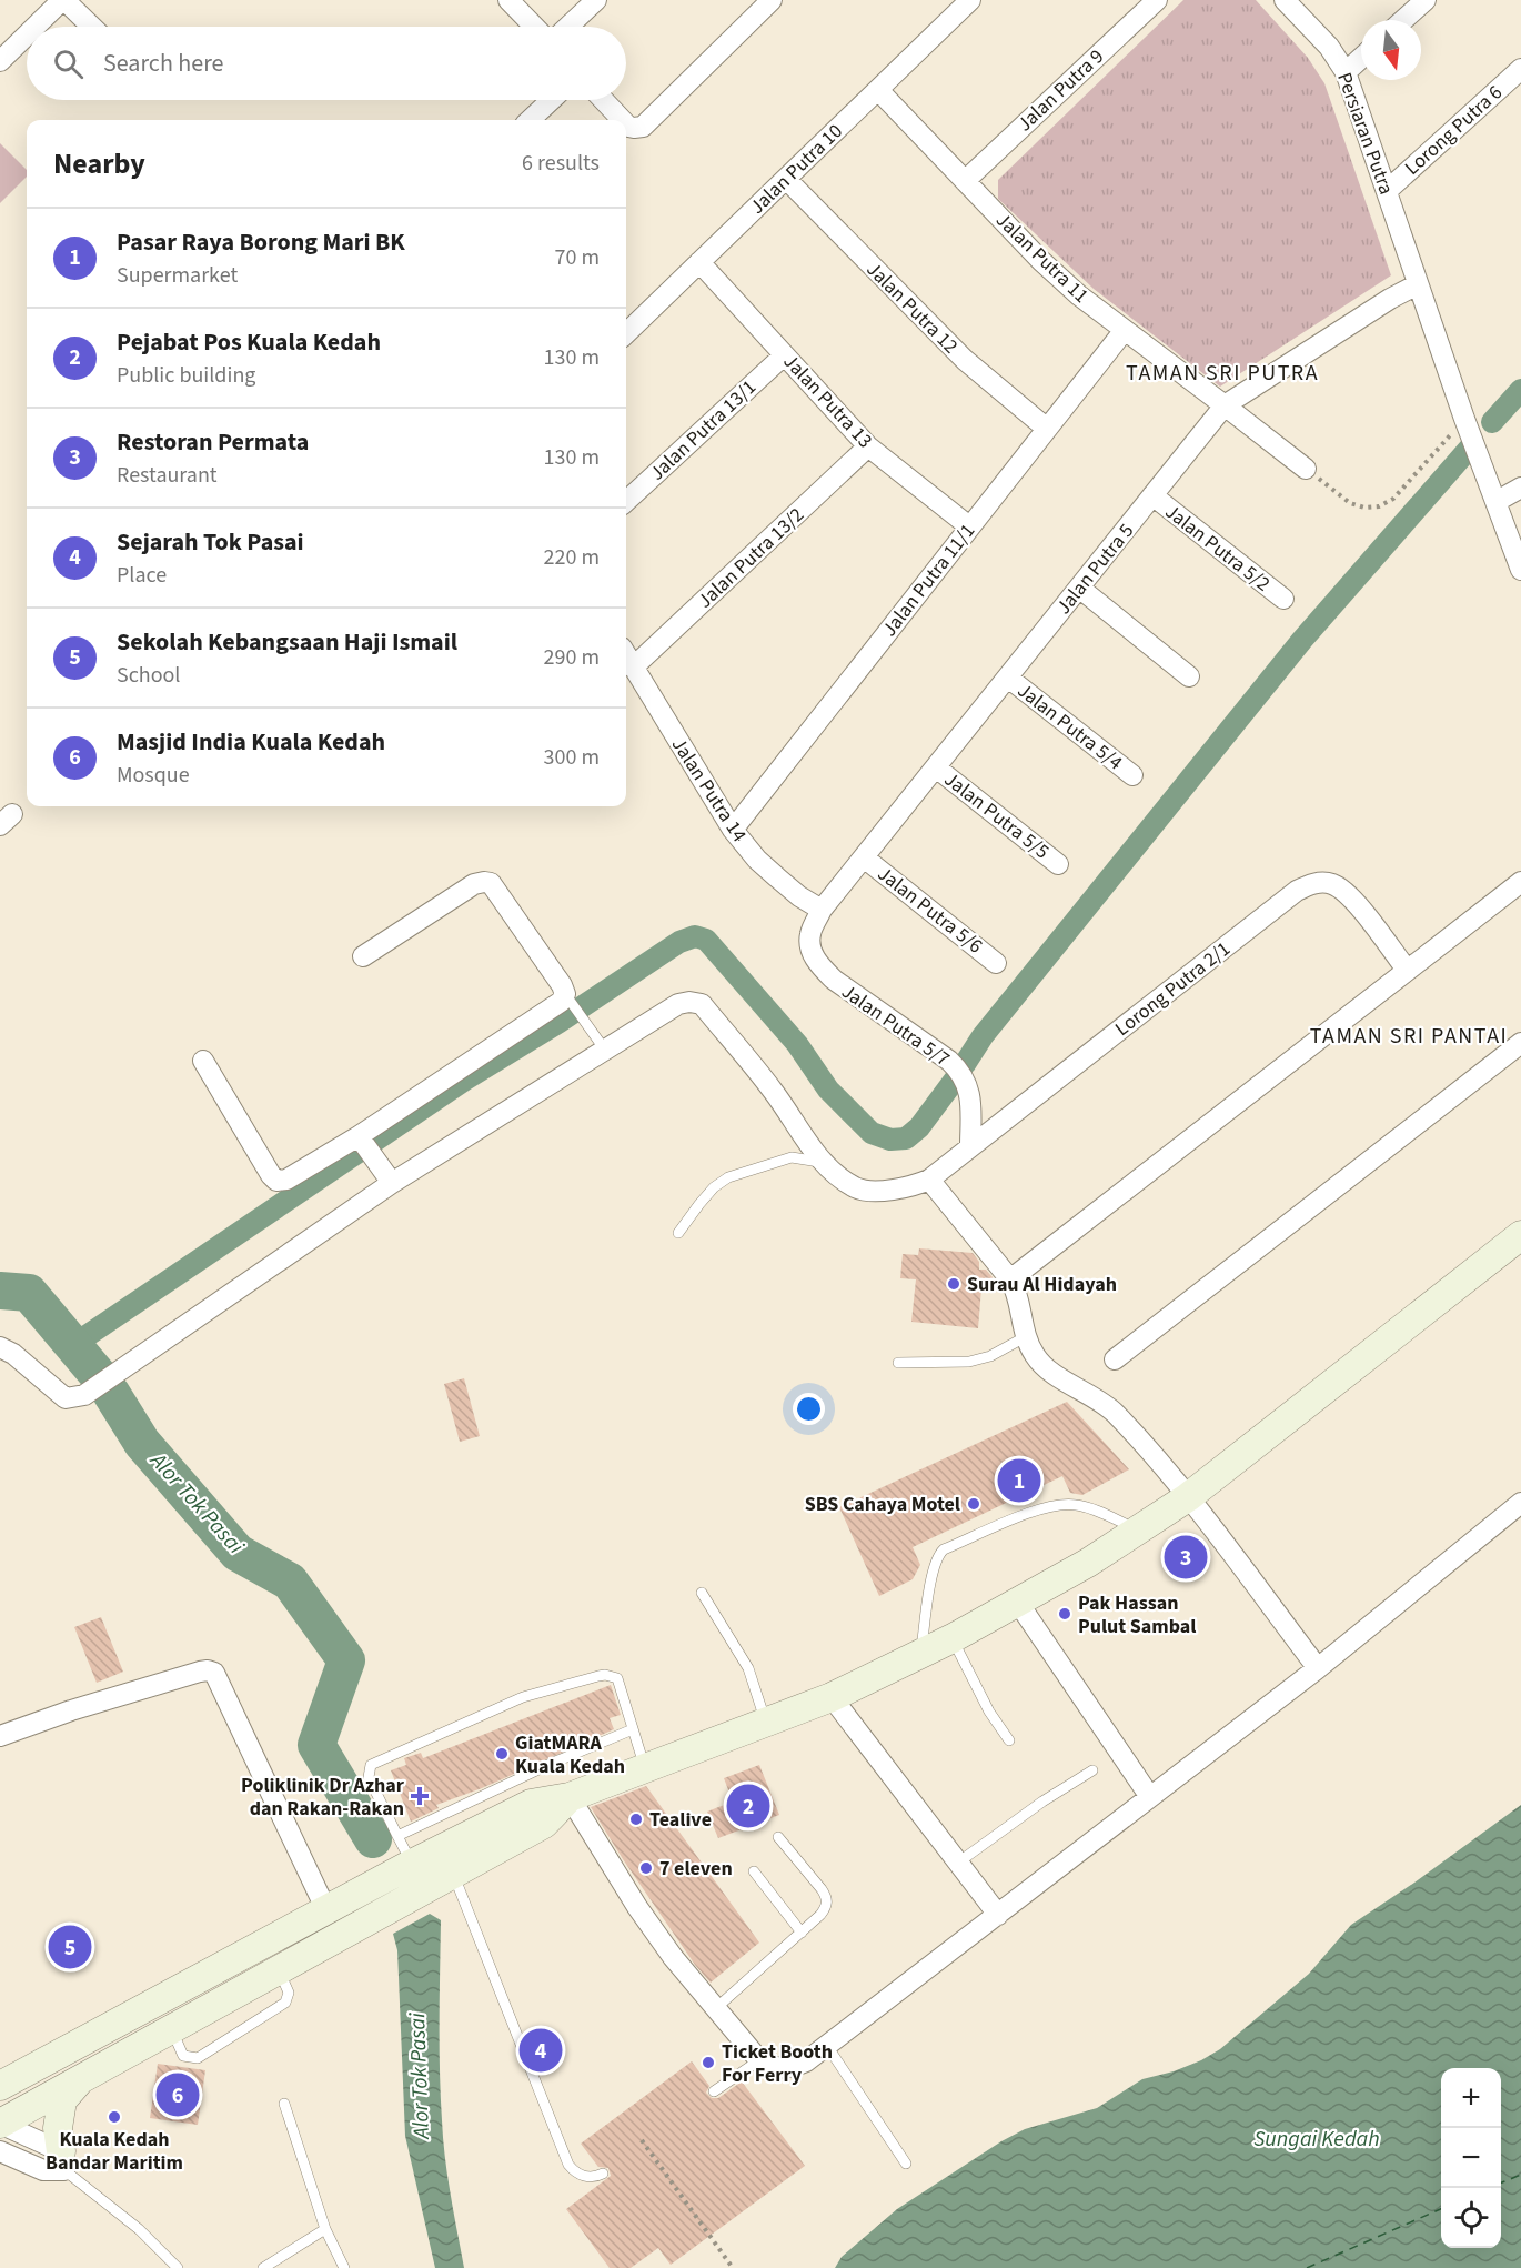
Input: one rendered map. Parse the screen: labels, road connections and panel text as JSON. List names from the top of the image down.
{
  "streets": {
    "street": [
      "Jalan Putra 9",
      "Lorong Putra 6",
      "Persiaran Putra",
      "Jalan Putra 10",
      "Jalan Putra 11",
      "Jalan Putra 12",
      "Jalan Putra 13",
      "Jalan Putra 13/1",
      "Jalan Putra 5/2",
      "Jalan Putra 13/2",
      "Jalan Putra 5",
      "Jalan Putra 11/1",
      "Jalan Putra 5/4",
      "Jalan Putra 14",
      "Jalan Putra 5/5",
      "Jalan Putra 5/6",
      "Lorong Putra 2/1",
      "Jalan Putra 5/7"
    ]
  },
  "crossings": [
    ["Jalan Putra 9", "Jalan Putra 11"],
    ["Lorong Putra 6", "Persiaran Putra"],
    ["Persiaran Putra", "Jalan Putra 5"],
    ["Jalan Putra 10", "Jalan Putra 11"],
    ["Jalan Putra 10", "Jalan Putra 12"],
    ["Jalan Putra 10", "Jalan Putra 13"],
    ["Jalan Putra 11", "Jalan Putra 5"],
    ["Jalan Putra 11", "Jalan Putra 11/1"],
    ["Jalan Putra 12", "Jalan Putra 11/1"],
    ["Jalan Putra 13", "Jalan Putra 13/1"],
    ["Jalan Putra 13", "Jalan Putra 13/2"],
    ["Jalan Putra 13", "Jalan Putra 11/1"],
    ["Jalan Putra 5/2", "Jalan Putra 5"],
    ["Jalan Putra 13/2", "Jalan Putra 14"],
    ["Jalan Putra 5", "Jalan Putra 5/4"],
    ["Jalan Putra 5", "Jalan Putra 14"],
    ["Jalan Putra 5", "Jalan Putra 5/5"],
    ["Jalan Putra 5", "Jalan Putra 5/6"],
    ["Jalan Putra 5", "Jalan Putra 5/7"],
    ["Jalan Putra 11/1", "Jalan Putra 14"],
    ["Jalan Putra 14", "Jalan Putra 5/7"],
    ["Lorong Putra 2/1", "Jalan Putra 5/7"]
  ],
  "districts": ["TAMAN SRI PUTRA", "TAMAN SRI PANTAI"],
  "water": ["Alor Tok Pasai", "Sungai Kedah"],
  "places": {
    "other": [
      "Surau Al Hidayah",
      "SBS Cahaya Motel",
      "Pak Hassan Pulut Sambal",
      "GiatMARA Kuala Kedah",
      "Tealive",
      "7 eleven",
      "Ticket Booth For Ferry",
      "Kuala Kedah Bandar Maritim"
    ],
    "health": ["Poliklinik Dr Azhar dan Rakan-Rakan"]
  },
  "north": "bottom",
  "page": {
    "search": "Search here",
    "heading": ["Nearby", "6 results"],
    "list": [
      {
        "mark": "1",
        "name": "Pasar Raya Borong Mari BK",
        "note": "Supermarket",
        "value": "70 m"
      },
      {
        "mark": "2",
        "name": "Pejabat Pos Kuala Kedah",
        "note": "Public building",
        "value": "130 m"
      },
      {
        "mark": "3",
        "name": "Restoran Permata",
        "note": "Restaurant",
        "value": "130 m"
      },
      {
        "mark": "4",
        "name": "Sejarah Tok Pasai",
        "note": "Place",
        "value": "220 m"
      },
      {
        "mark": "5",
        "name": "Sekolah Kebangsaan Haji Ismail",
        "note": "School",
        "value": "290 m"
      },
      {
        "mark": "6",
        "name": "Masjid India Kuala Kedah",
        "note": "Mosque",
        "value": "300 m"
      }
    ],
    "pins": [
      "1",
      "3",
      "2",
      "5",
      "4",
      "6"
    ],
    "map_buttons": ["+", "−"]
  }
}
